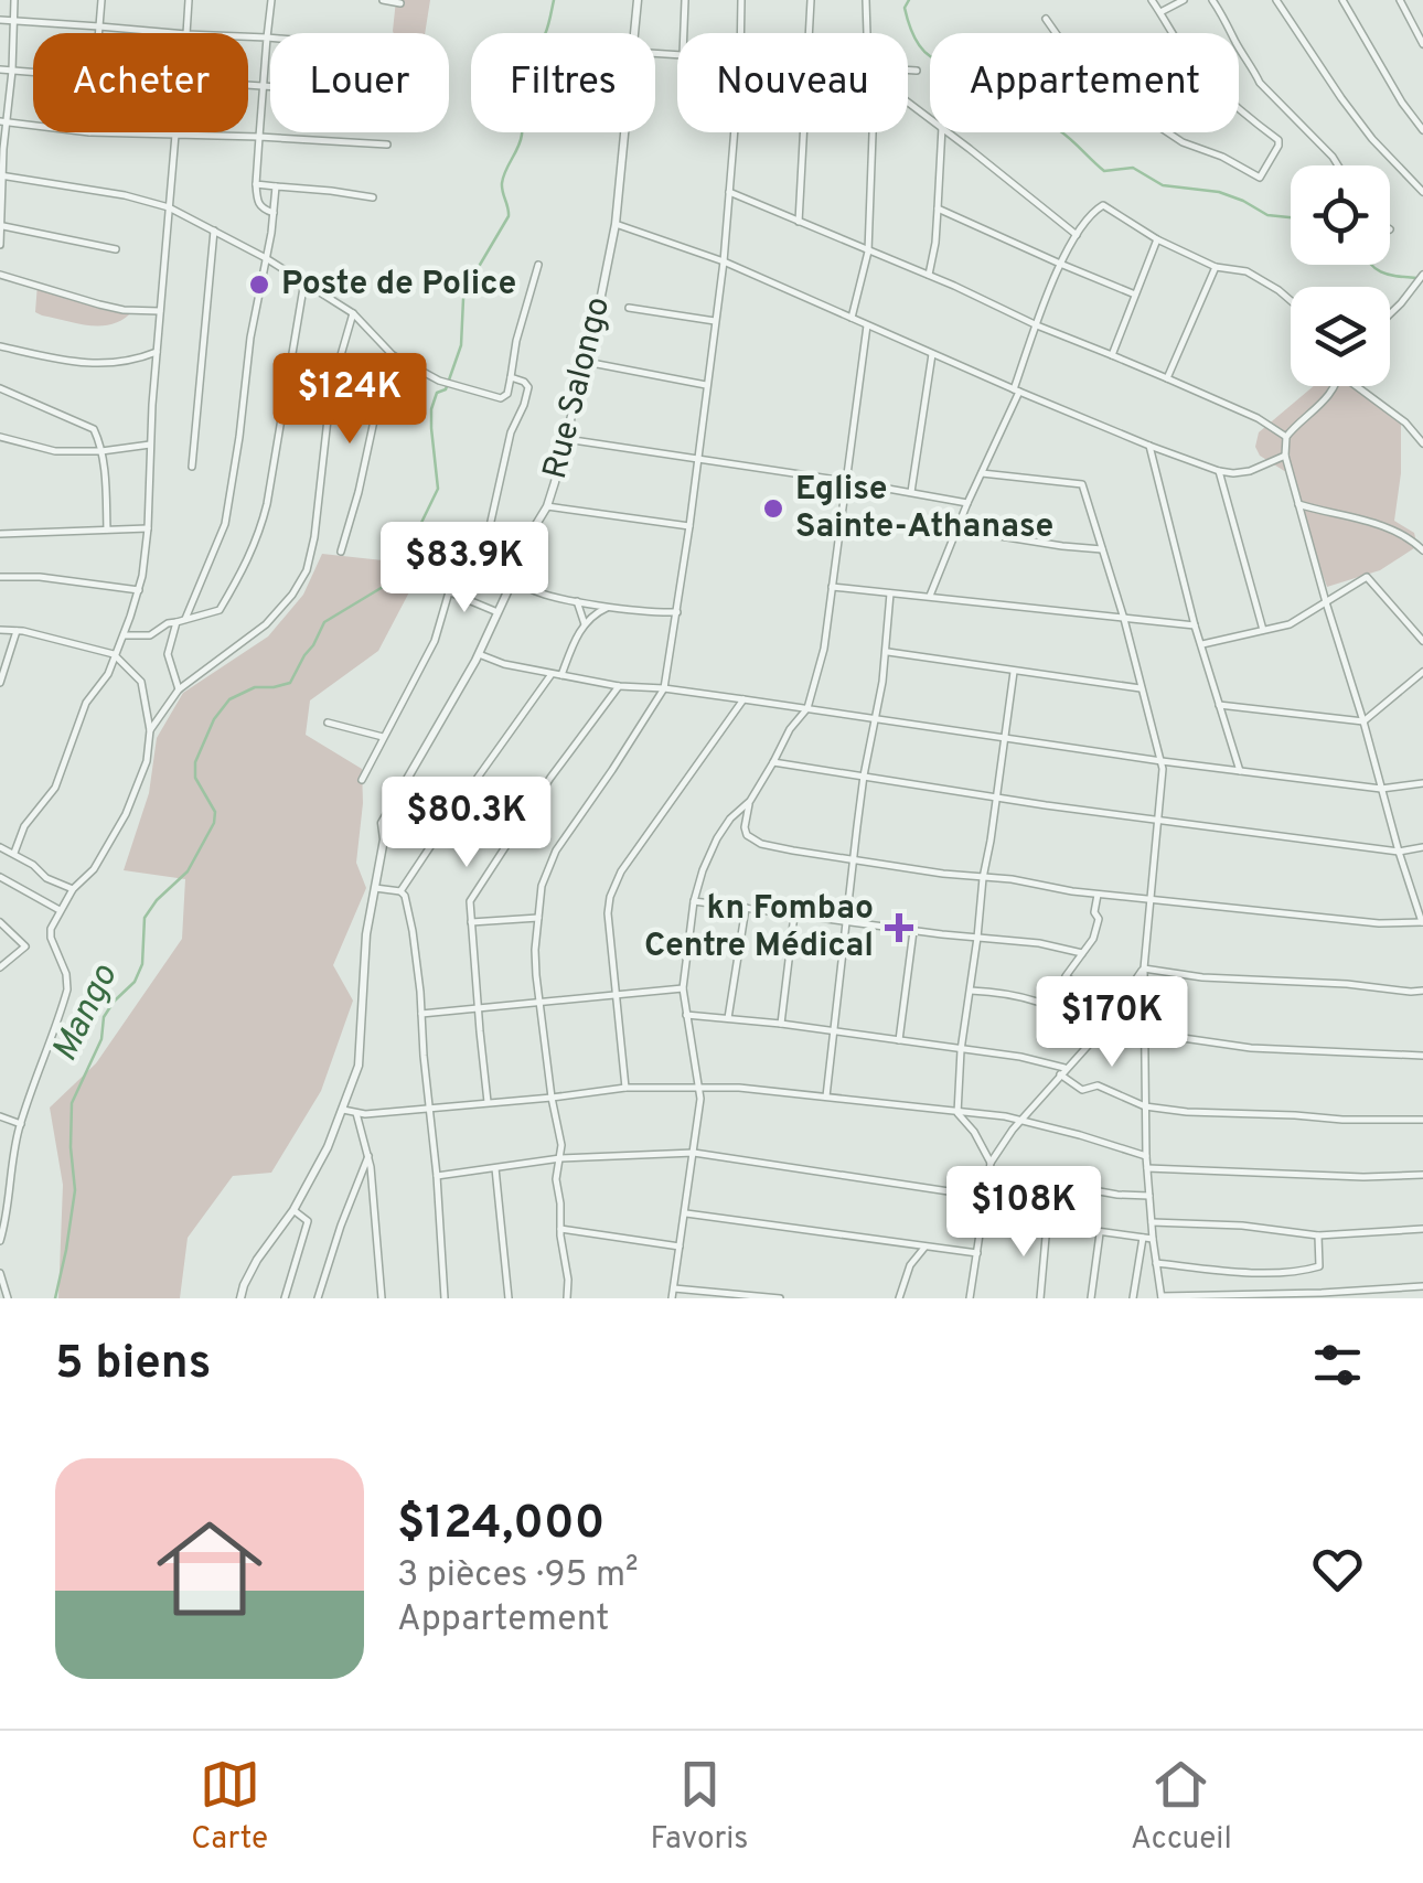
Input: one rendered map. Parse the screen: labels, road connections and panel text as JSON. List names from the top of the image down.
{
  "streets": {
    "street": ["Rue Salongo"]
  },
  "water": ["Mango"],
  "places": {
    "other": ["Poste de Police", "Eglise Sainte-Athanase"],
    "health": ["kn Fombao Centre Médical"]
  },
  "page": {
    "chip": [
      "Acheter",
      "Louer",
      "Filtres",
      "Nouveau",
      "Appartement"
    ],
    "price": [
      "$124K",
      "$83.9K",
      "$80.3K",
      "$170K",
      "$108K"
    ],
    "heading": "5 biens",
    "list": [
      {
        "name": "$124,000",
        "note": "3 pièces · 95 m² · Appartement"
      }
    ],
    "tabs": ["Carte", "Favoris", "Accueil"]
  }
}
